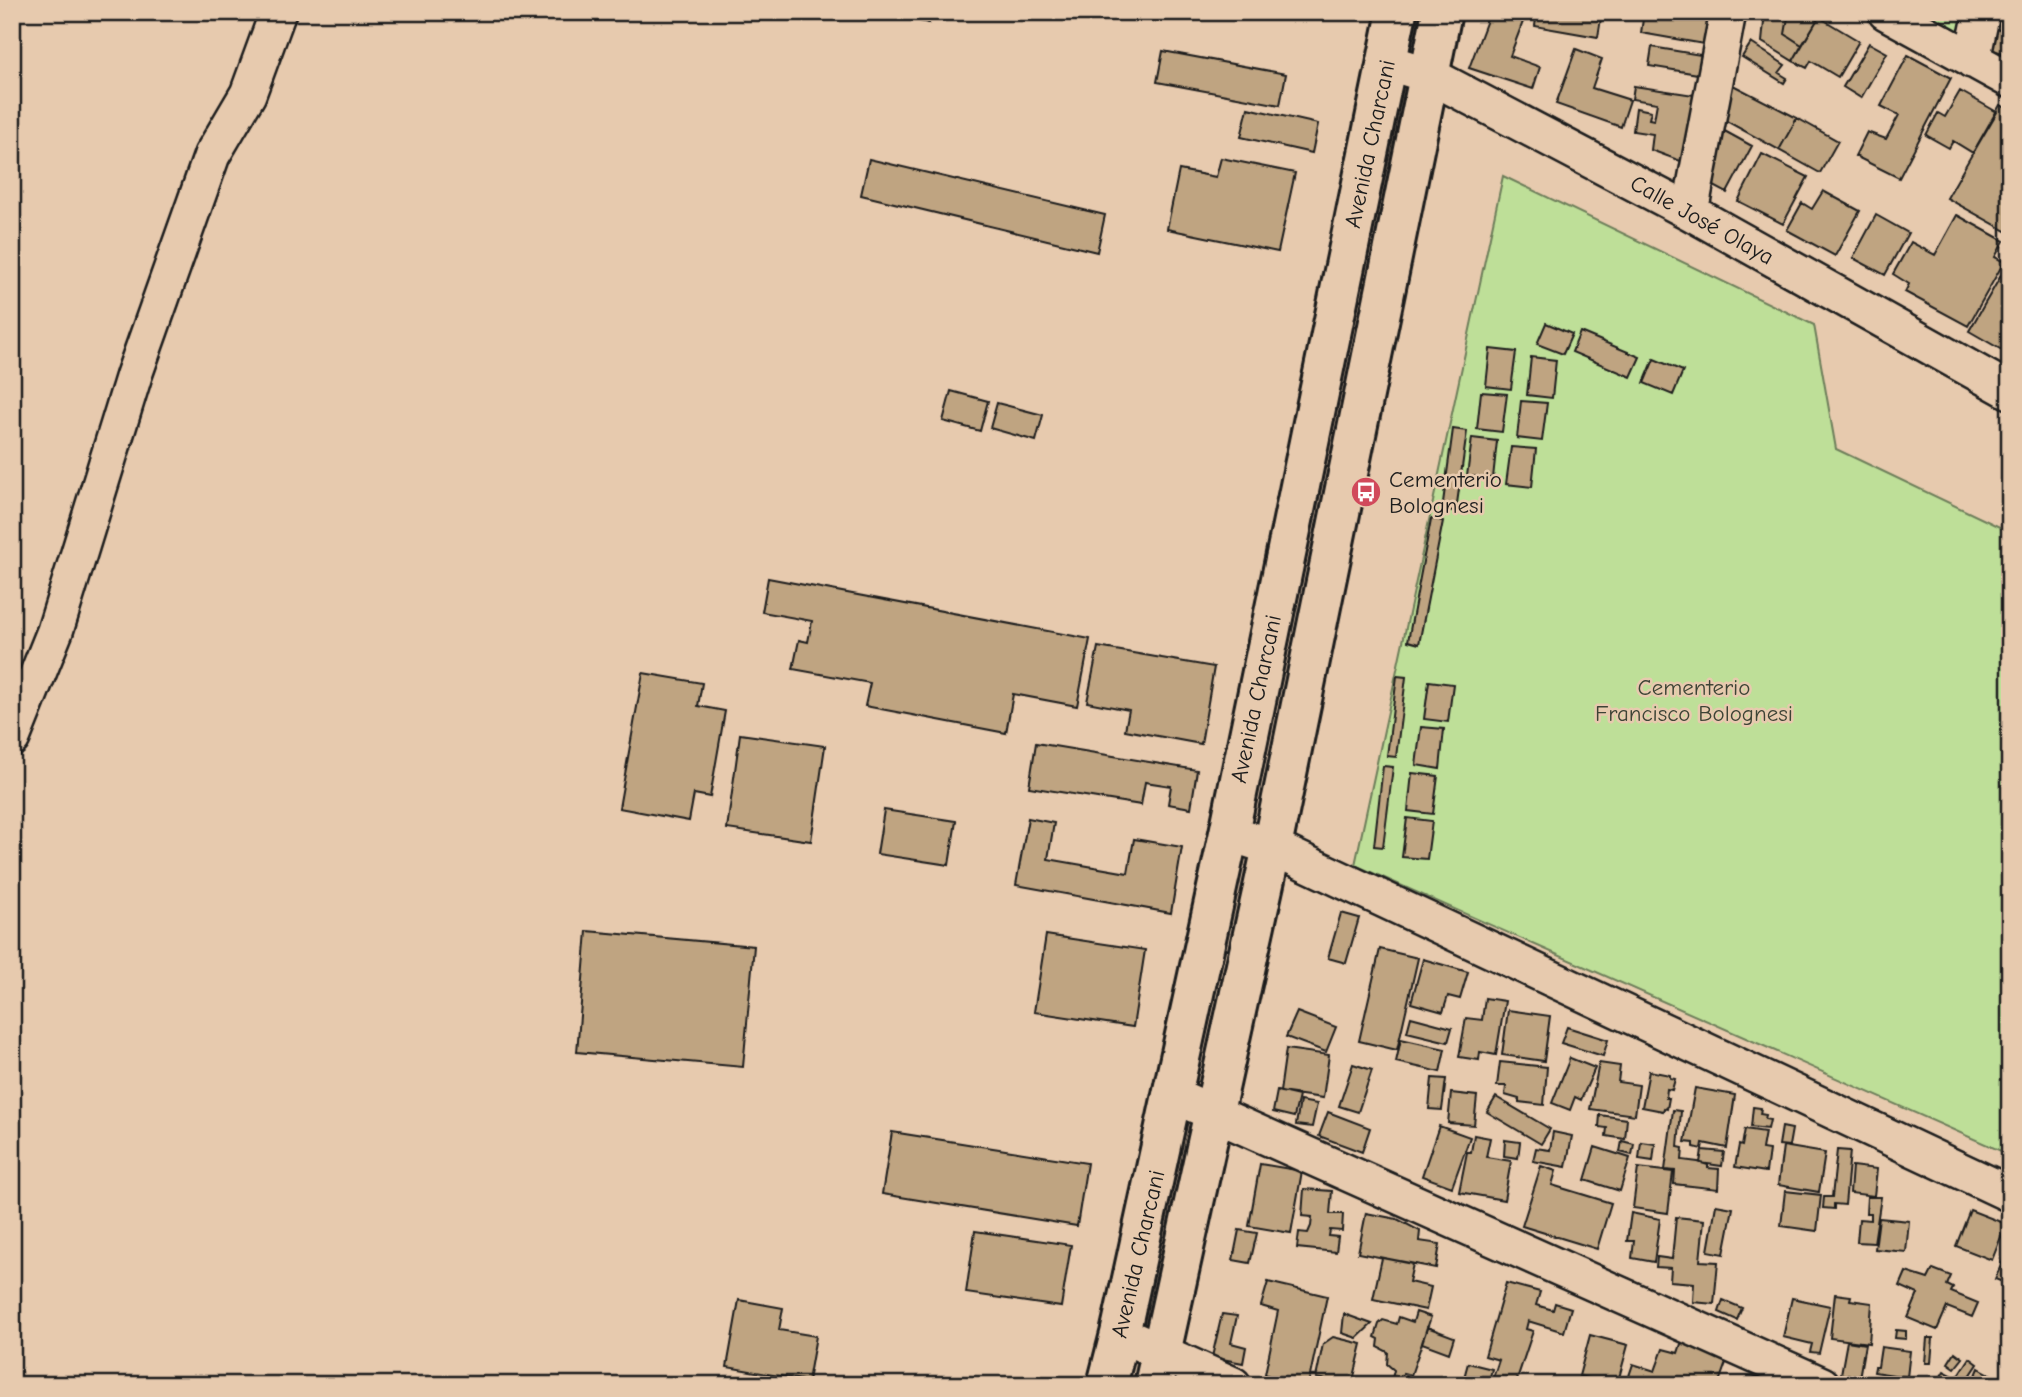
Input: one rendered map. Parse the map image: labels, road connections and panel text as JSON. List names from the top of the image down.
{
  "streets": {
    "main road": ["Avenida Charcani"],
    "street": ["Calle José Olaya"]
  },
  "crossings": [
    ["Avenida Charcani", "Calle José Olaya"]
  ],
  "parks": ["Cementerio Francisco Bolognesi"],
  "places": {
    "bus stop": ["Cementerio Bolognesi"]
  }
}
